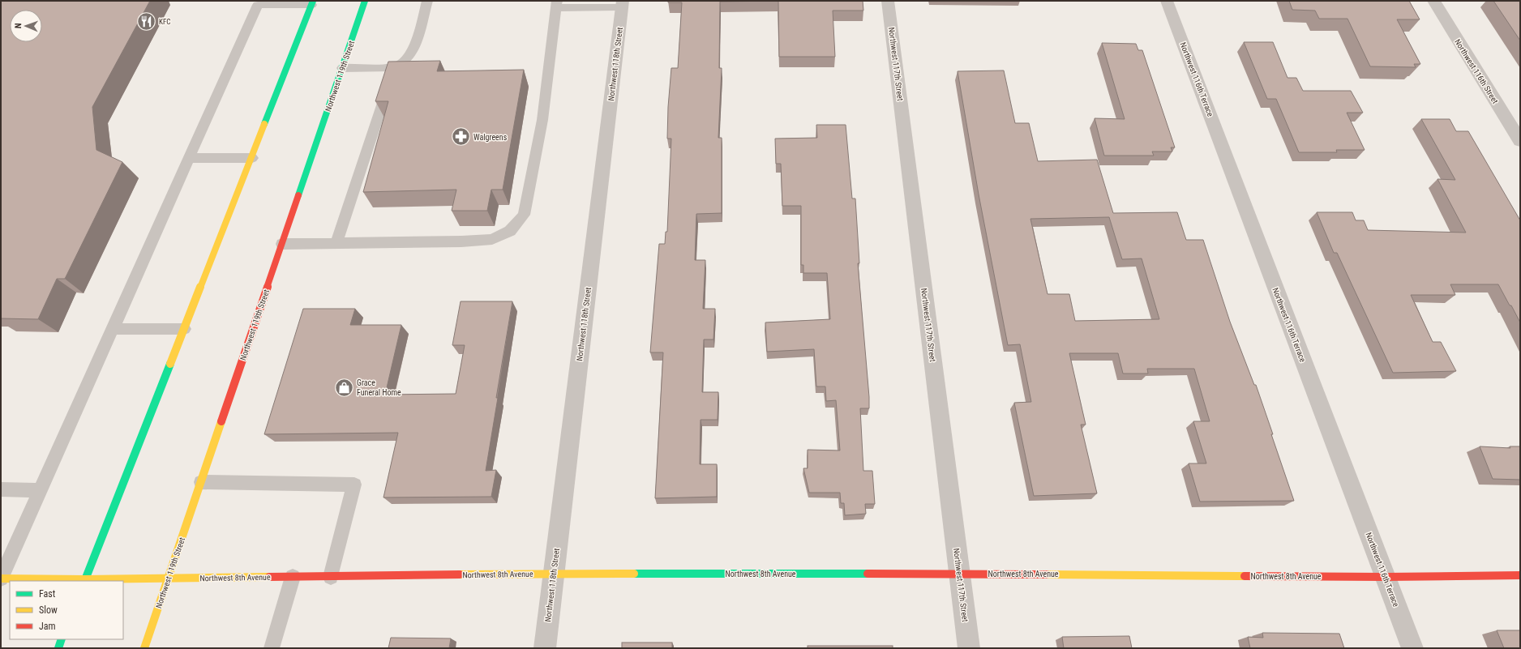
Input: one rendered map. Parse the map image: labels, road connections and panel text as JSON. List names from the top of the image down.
{
  "streets": {
    "main road": ["Northwest 119th Street", "Northwest 8th Avenue"],
    "street": [
      "Northwest 118th Street",
      "Northwest 117th Street",
      "Northwest 116th Street",
      "Northwest 116th Terrace"
    ]
  },
  "crossings": [
    ["Northwest 118th Street", "Northwest 8th Avenue"],
    ["Northwest 117th Street", "Northwest 8th Avenue"],
    ["Northwest 119th Street", "Northwest 8th Avenue"],
    ["Northwest 116th Terrace", "Northwest 8th Avenue"]
  ],
  "places": {
    "restaurant": ["KFC"],
    "pharmacy": ["Walgreens"],
    "shop": ["Grace Funeral Home"]
  },
  "legend": ["Fast", "Slow", "Jam"],
  "north": "left"
}
